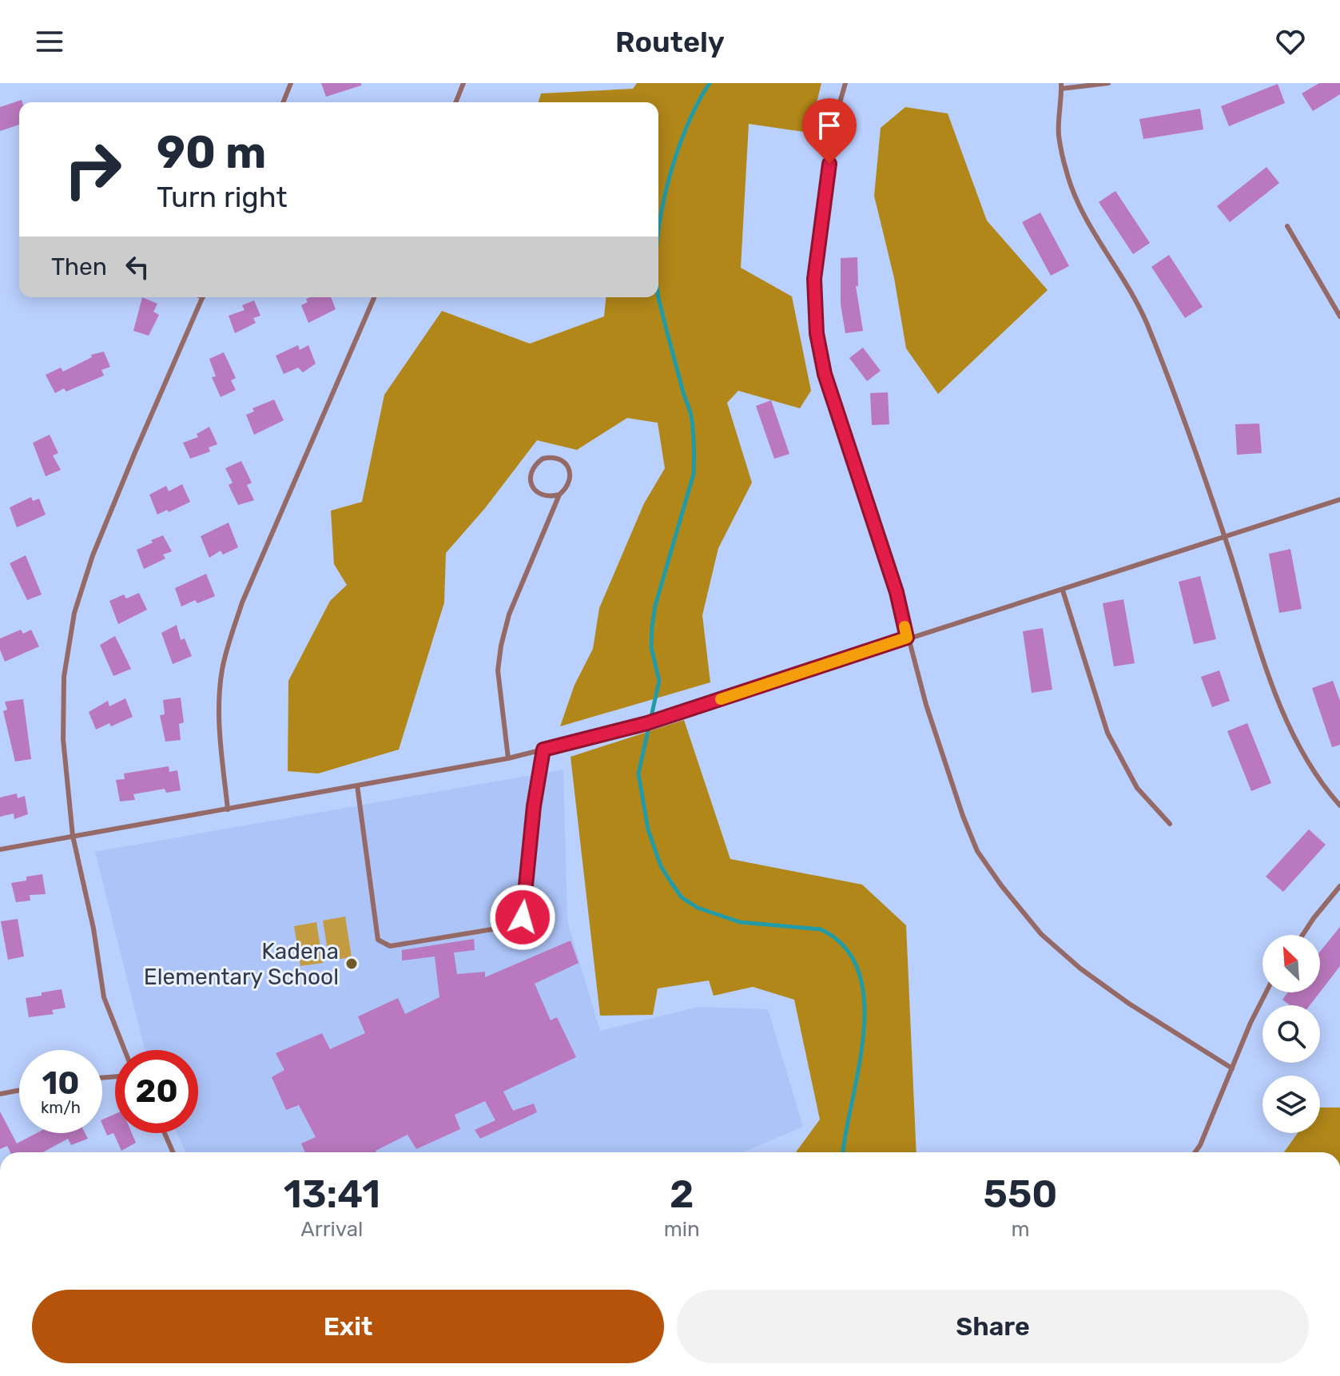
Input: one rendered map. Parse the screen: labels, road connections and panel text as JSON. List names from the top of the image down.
{
  "places": ["Kadena Elementary School"],
  "north": "top left",
  "page": {
    "header": "Routely",
    "turn": ["90 m", "Turn right"],
    "then": "Then",
    "speed": "10 km/h",
    "limit": "20",
    "eta": [
      "13:41",
      "Arrival",
      "2",
      "min",
      "550",
      "m"
    ],
    "buttons": ["Exit", "Share"]
  }
}
